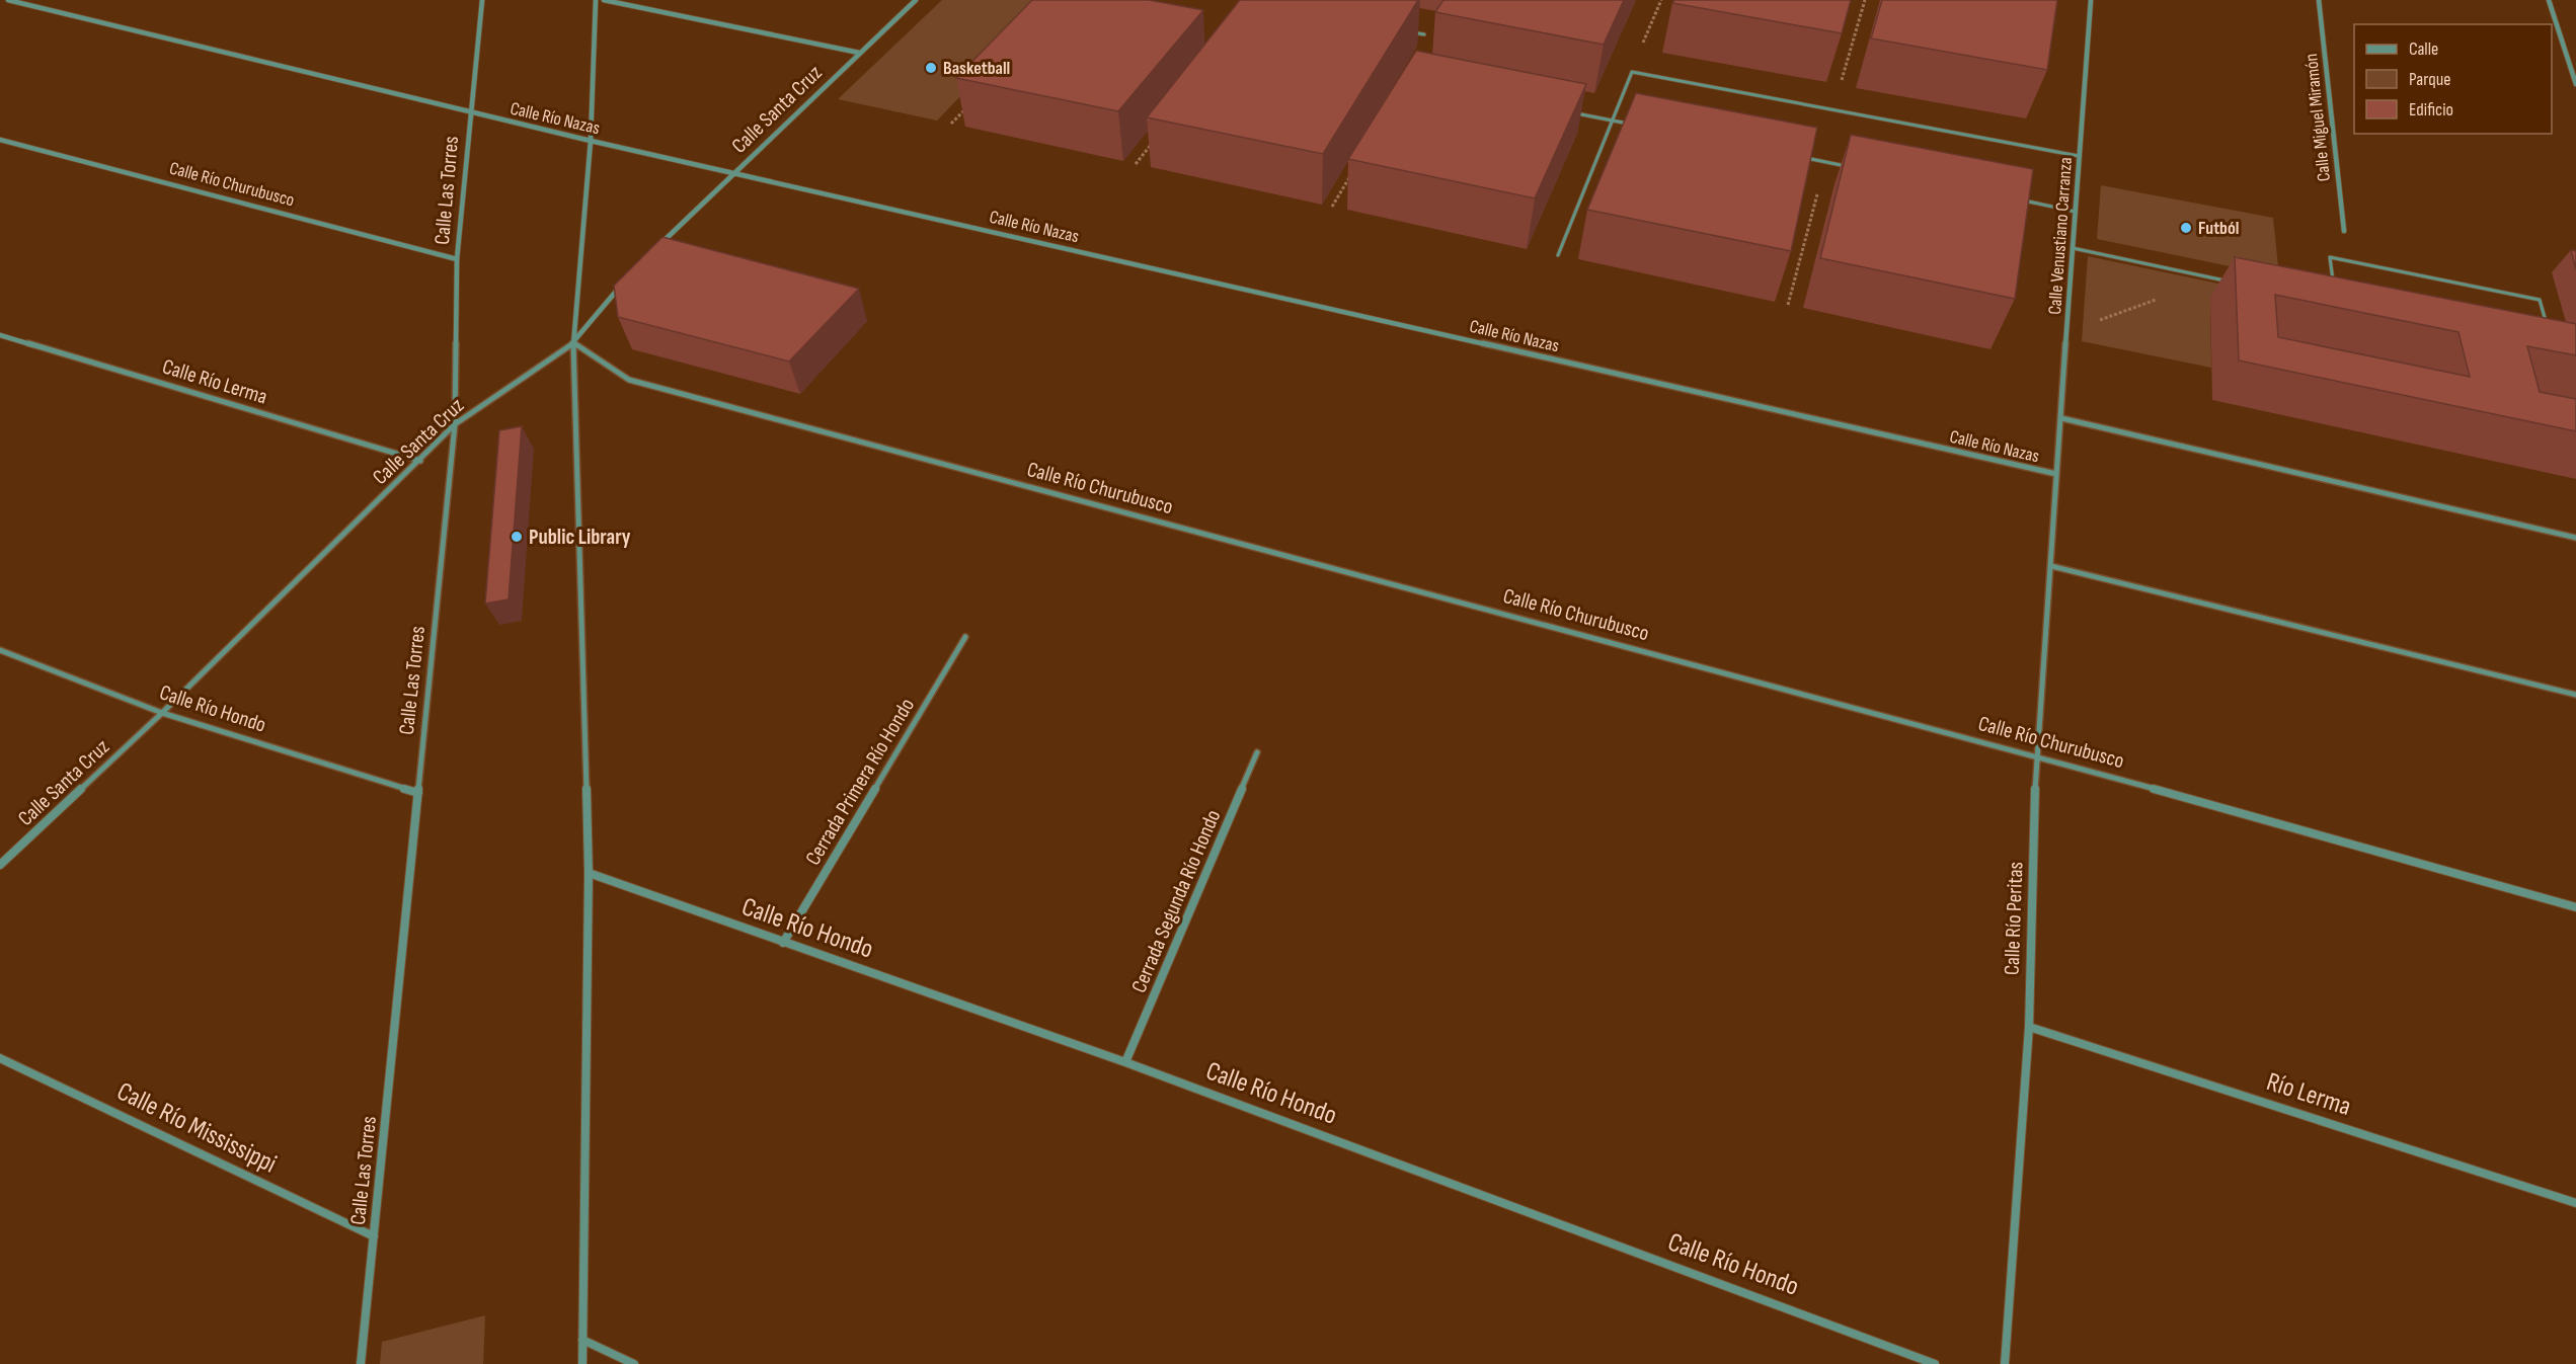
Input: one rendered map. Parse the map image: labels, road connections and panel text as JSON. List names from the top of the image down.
{
  "streets": {
    "street": [
      "Calle Santa Cruz",
      "Calle Miguel Miramón",
      "Calle Río Nazas",
      "Calle Río Churubusco",
      "Calle Las Torres",
      "Calle Venustiano Carranza",
      "Calle Río Lerma",
      "Calle Río Hondo",
      "Cerrada Primera Río Hondo",
      "Cerrada Segunda Río Hondo",
      "Calle Río Peritas",
      "Río Lerma",
      "Calle Río Mississippi"
    ]
  },
  "crossings": [
    ["Calle Santa Cruz", "Calle Río Nazas"],
    ["Calle Santa Cruz", "Calle Río Churubusco"],
    ["Calle Santa Cruz", "Calle Las Torres"],
    ["Calle Santa Cruz", "Calle Río Lerma"],
    ["Calle Santa Cruz", "Calle Río Hondo"],
    ["Calle Río Nazas", "Calle Las Torres"],
    ["Calle Río Nazas", "Calle Venustiano Carranza"],
    ["Calle Río Nazas", "Calle Río Peritas"],
    ["Calle Río Churubusco", "Calle Las Torres"],
    ["Calle Río Churubusco", "Calle Río Peritas"],
    ["Calle Las Torres", "Calle Río Hondo"],
    ["Calle Las Torres", "Calle Río Mississippi"],
    ["Calle Venustiano Carranza", "Calle Río Peritas"],
    ["Calle Río Hondo", "Cerrada Primera Río Hondo"],
    ["Calle Río Hondo", "Cerrada Segunda Río Hondo"],
    ["Calle Río Peritas", "Río Lerma"]
  ],
  "places": ["Basketball", "Futból", "Public Library"],
  "legend": ["Calle", "Parque", "Edificio"]
}
